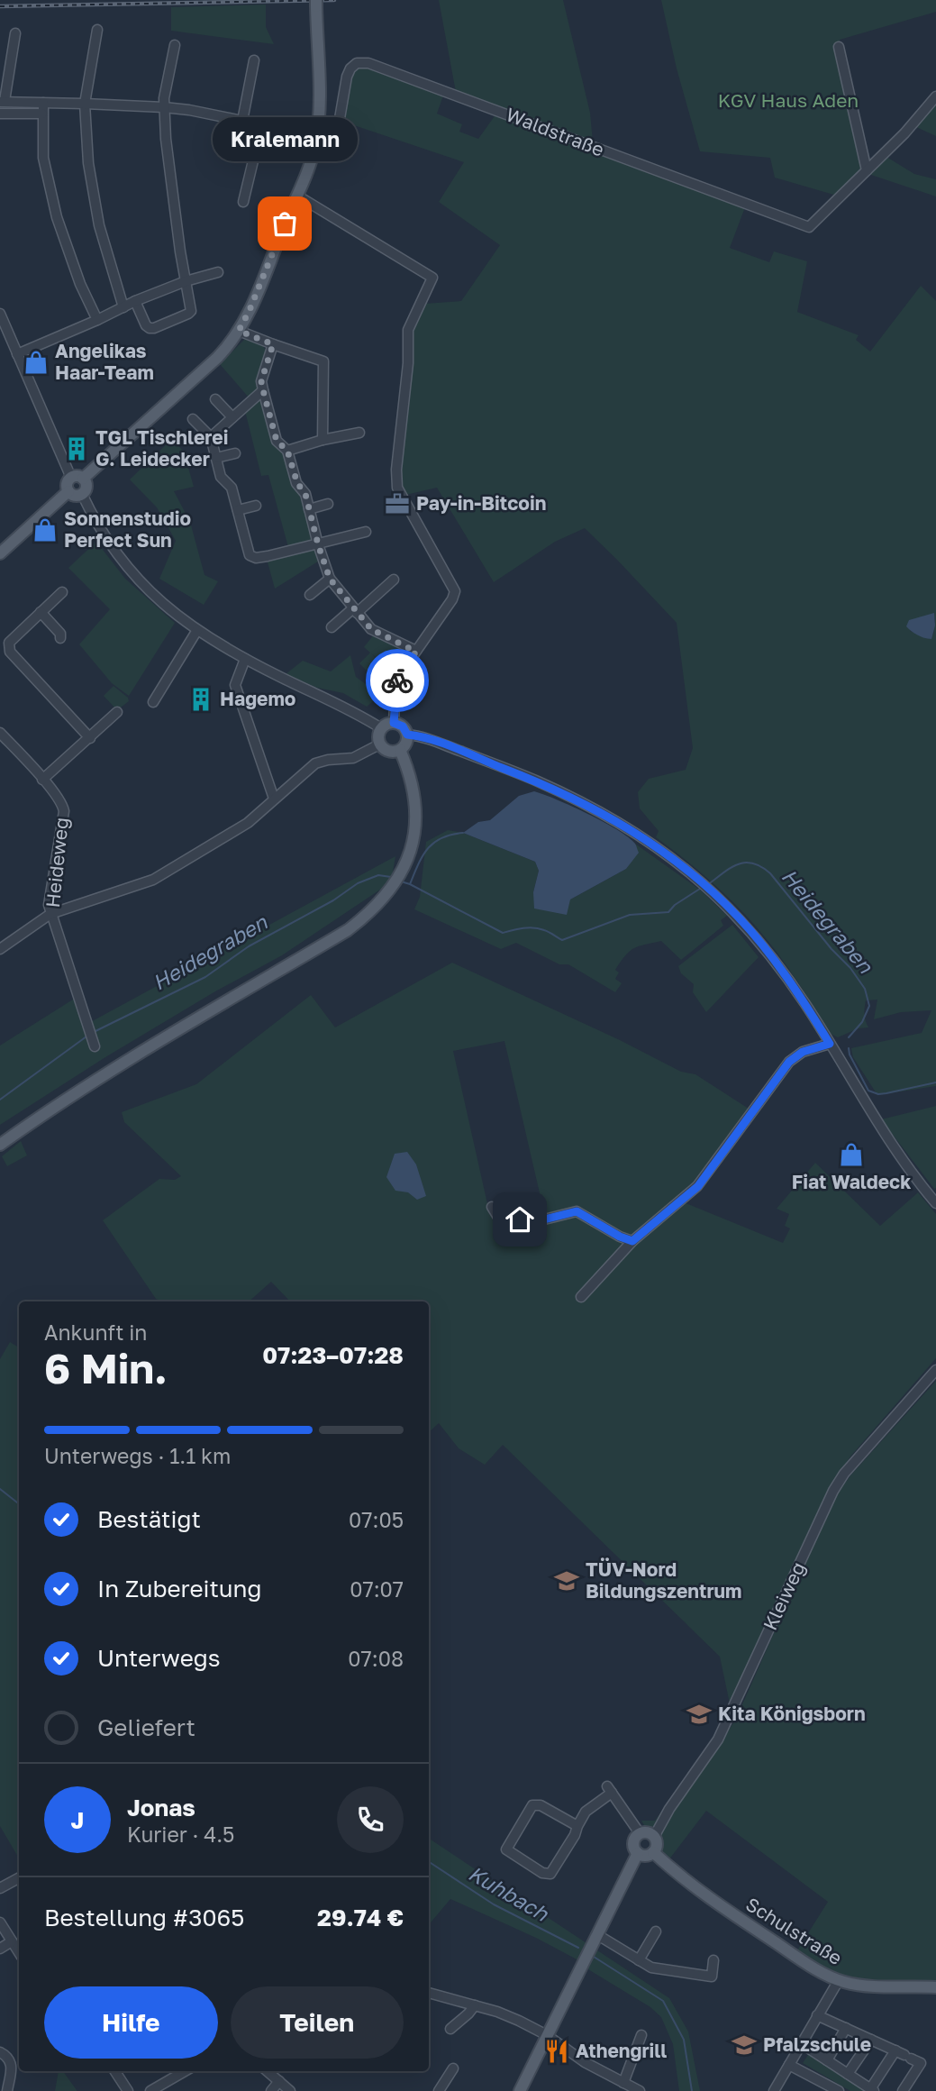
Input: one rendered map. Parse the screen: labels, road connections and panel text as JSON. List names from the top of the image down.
{
  "streets": {
    "main road": ["Schulstraße"],
    "street": ["Waldstraße", "Heideweg", "Kleiweg"]
  },
  "crossings": [
    ["Kleiweg", "Schulstraße"]
  ],
  "water": ["Heidegraben", "Kuhbach"],
  "parks": ["KGV Haus Aden"],
  "places": {
    "other": ["Kralemann"],
    "shop": ["Angelikas Haar-Team", "Sonnenstudio Perfect Sun", "Fiat Waldeck"],
    "building": ["TGL Tischlerei G. Leidecker", "Hagemo"],
    "office": ["Pay-in-Bitcoin"],
    "school or university": ["TÜV-Nord Bildungszentrum", "Kita Königsborn", "Pfalzschule"],
    "restaurant": ["Athengrill"]
  },
  "page": {
    "bubble": "Kralemann",
    "heading": ["6 Min.", "Ankunft in", "07:23–07:28"],
    "panel": [
      "Jonas",
      "Kurier · 4.5",
      "Bestellung #3065",
      "29.74 €"
    ],
    "bar": "Unterwegs · 1.1 km",
    "list": [
      ["Bestätigt", "07:05"],
      ["In Zubereitung", "07:07"],
      ["Unterwegs", "07:08"],
      "Geliefert"
    ],
    "round": "J",
    "buttons": ["Hilfe", "Teilen"]
  }
}
